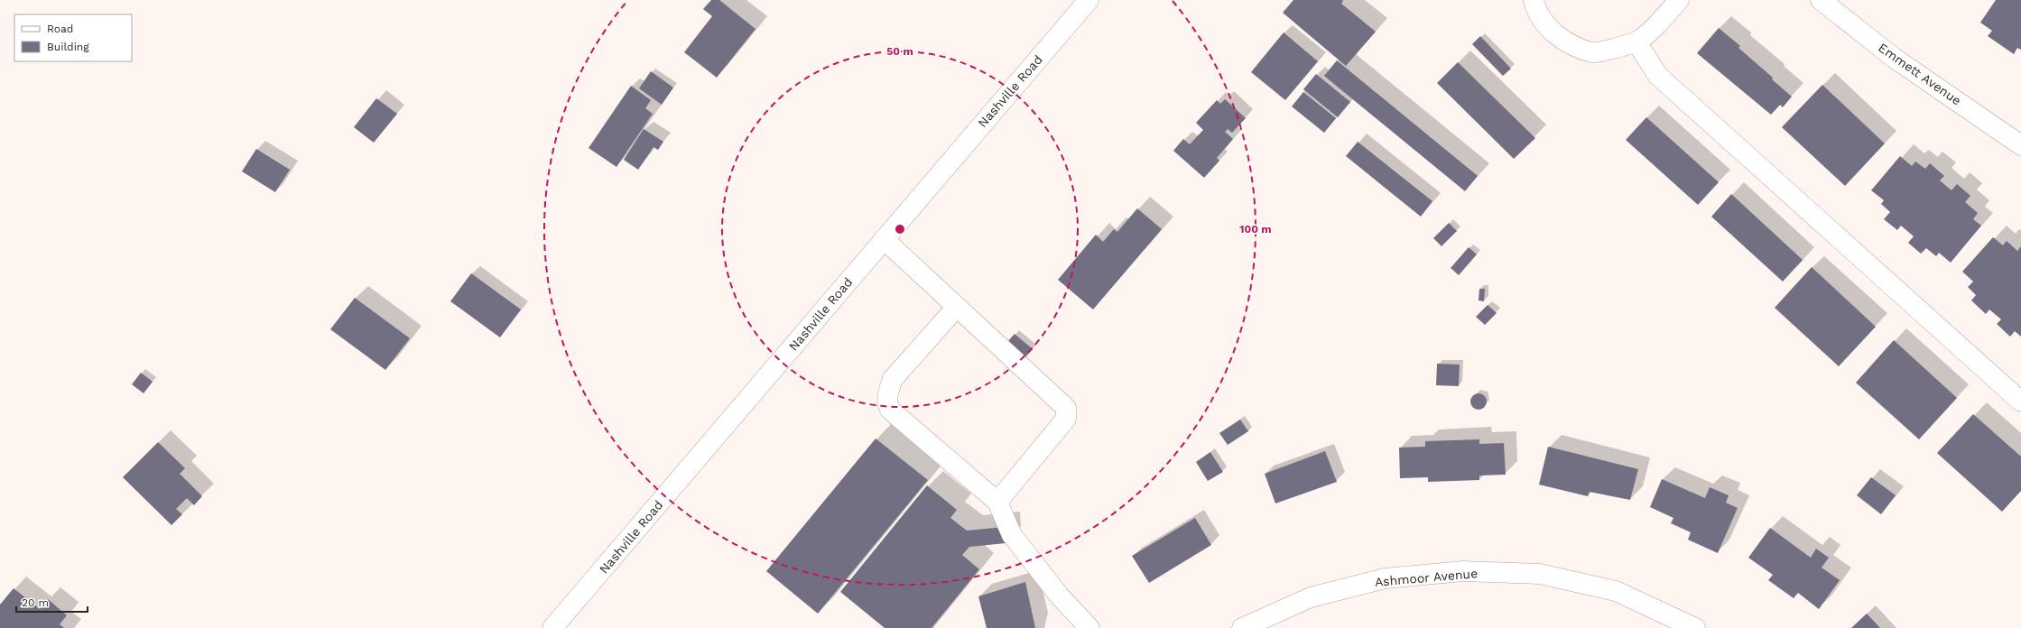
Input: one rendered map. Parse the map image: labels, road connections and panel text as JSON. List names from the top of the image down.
{
  "streets": {
    "main road": ["Emmett Avenue", "Nashville Road", "Ashmoor Avenue"]
  },
  "legend": ["Road", "Building"],
  "scale_bar": "20 m",
  "rings": ["50 m", "100 m"]
}
